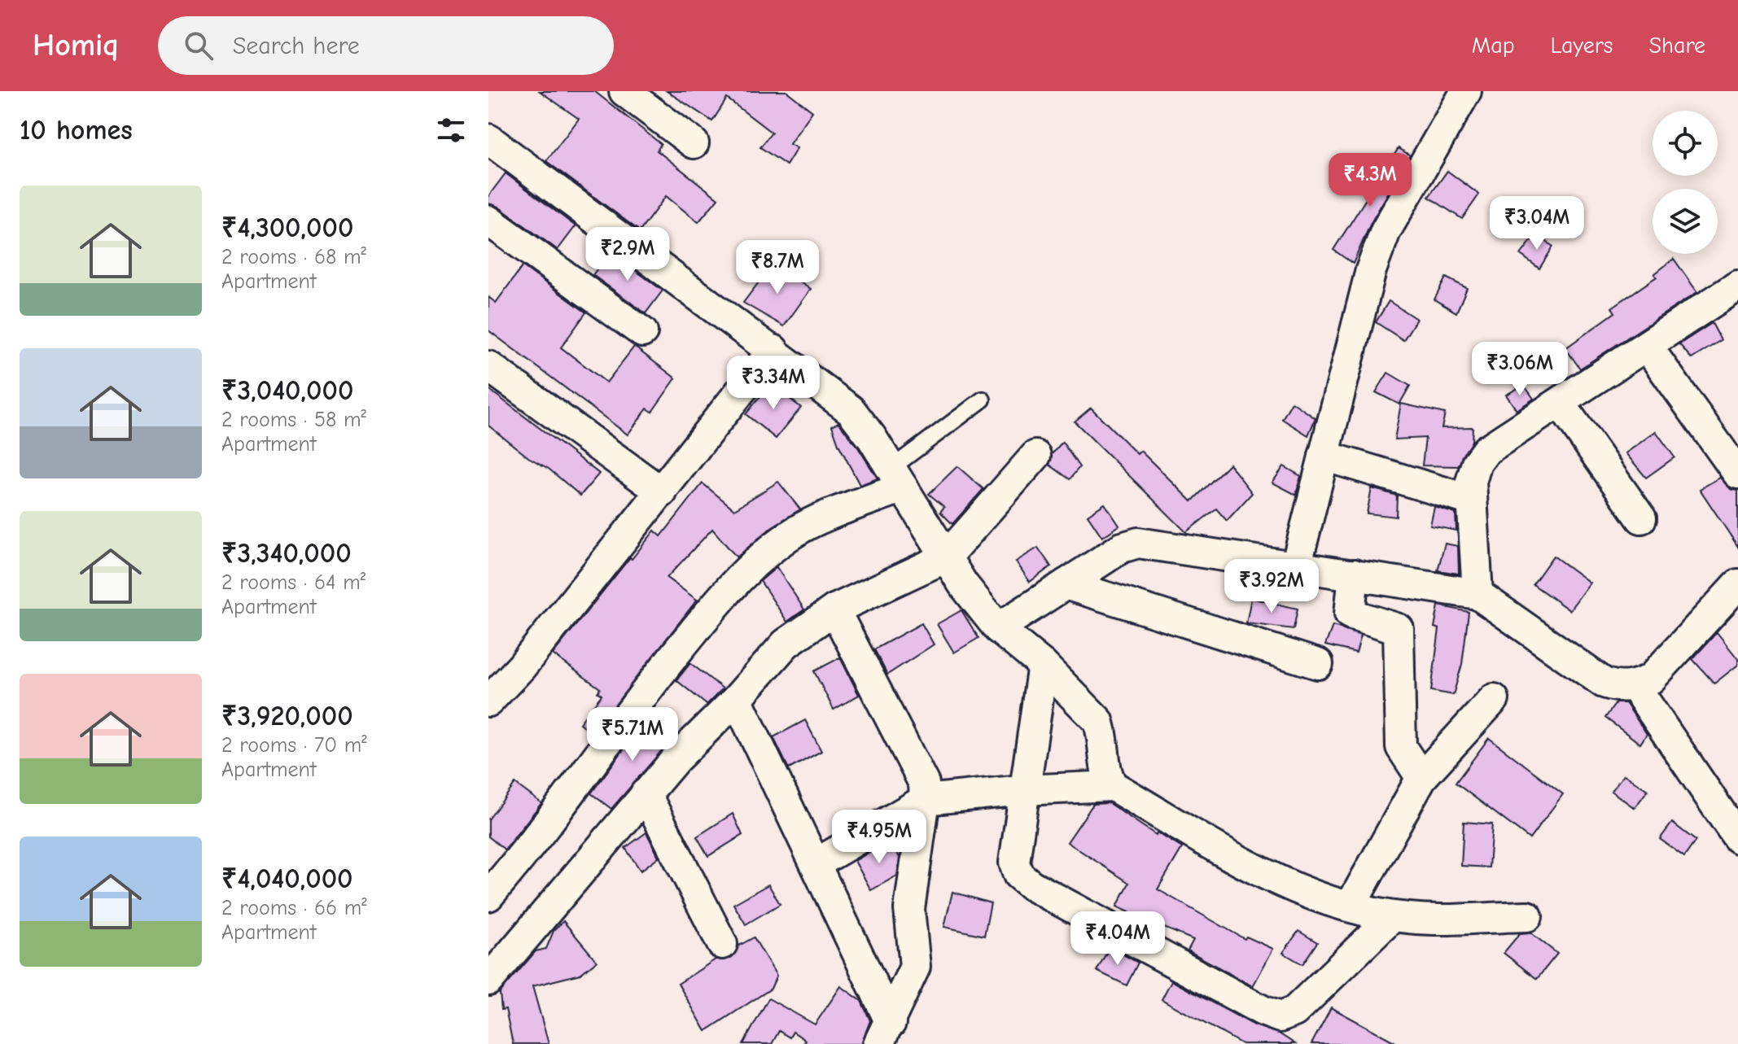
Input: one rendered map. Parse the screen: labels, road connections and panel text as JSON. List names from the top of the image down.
{
  "page": {
    "header": "Homiq",
    "search": "Search here",
    "nav": ["Map", "Layers", "Share"],
    "heading": "10 homes",
    "price": [
      "₹4.3M",
      "₹3.04M",
      "₹2.9M",
      "₹8.7M",
      "₹3.06M",
      "₹3.34M",
      "₹3.92M",
      "₹5.71M",
      "₹4.95M",
      "₹4.04M"
    ],
    "list": [
      {
        "name": "₹4,300,000",
        "note": "2 rooms · 68 m² · Apartment"
      },
      {
        "name": "₹3,040,000",
        "note": "2 rooms · 58 m² · Apartment"
      },
      {
        "name": "₹3,340,000",
        "note": "2 rooms · 64 m² · Apartment"
      },
      {
        "name": "₹3,920,000",
        "note": "2 rooms · 70 m² · Apartment"
      },
      {
        "name": "₹4,040,000",
        "note": "2 rooms · 66 m² · Apartment"
      }
    ]
  }
}
